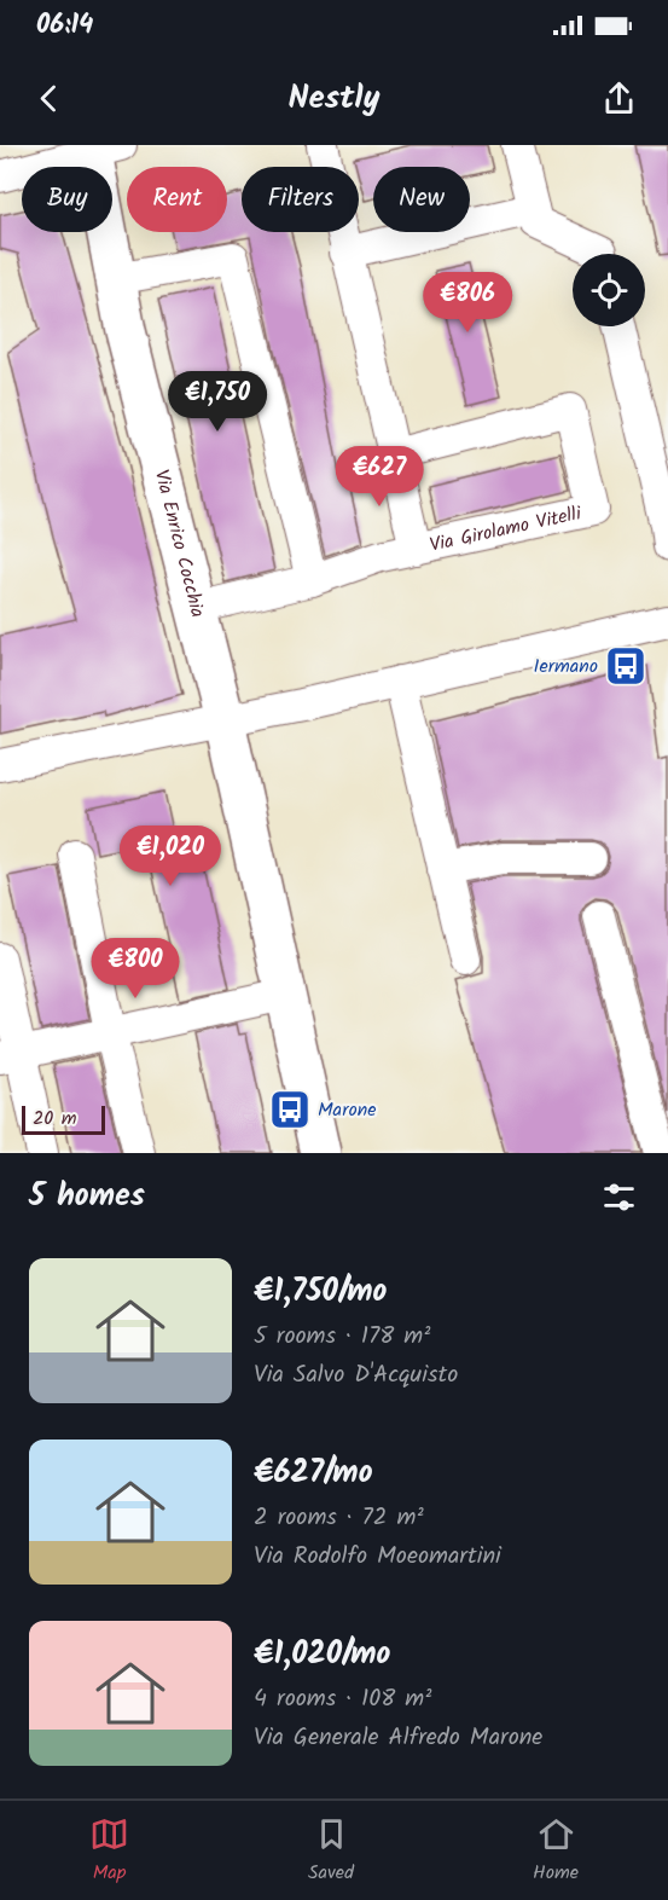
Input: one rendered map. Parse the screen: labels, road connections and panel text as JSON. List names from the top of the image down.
{
  "streets": {
    "main road": ["Via Enrico Cocchia"],
    "street": ["Via Girolamo Vitelli"]
  },
  "crossings": [
    ["Via Girolamo Vitelli", "Via Enrico Cocchia"]
  ],
  "places": {
    "bus stop": ["Iermano", "Marone"]
  },
  "scale_bar": "20 m",
  "page": {
    "status": "06:14",
    "header": "Nestly",
    "chip": [
      "Buy",
      "Rent",
      "Filters",
      "New"
    ],
    "price": [
      "€806",
      "€1,750",
      "€627",
      "€1,020",
      "€800"
    ],
    "scale": "20 m",
    "heading": "5 homes",
    "list": [
      {
        "name": "€1,750/mo",
        "note": "5 rooms · 178 m² · Via Salvo D'Acquisto"
      },
      {
        "name": "€627/mo",
        "note": "2 rooms · 72 m² · Via Rodolfo Moeomartini"
      },
      {
        "name": "€1,020/mo",
        "note": "4 rooms · 108 m² · Via Generale Alfredo Marone"
      }
    ],
    "tabs": ["Map", "Saved", "Home"]
  }
}
